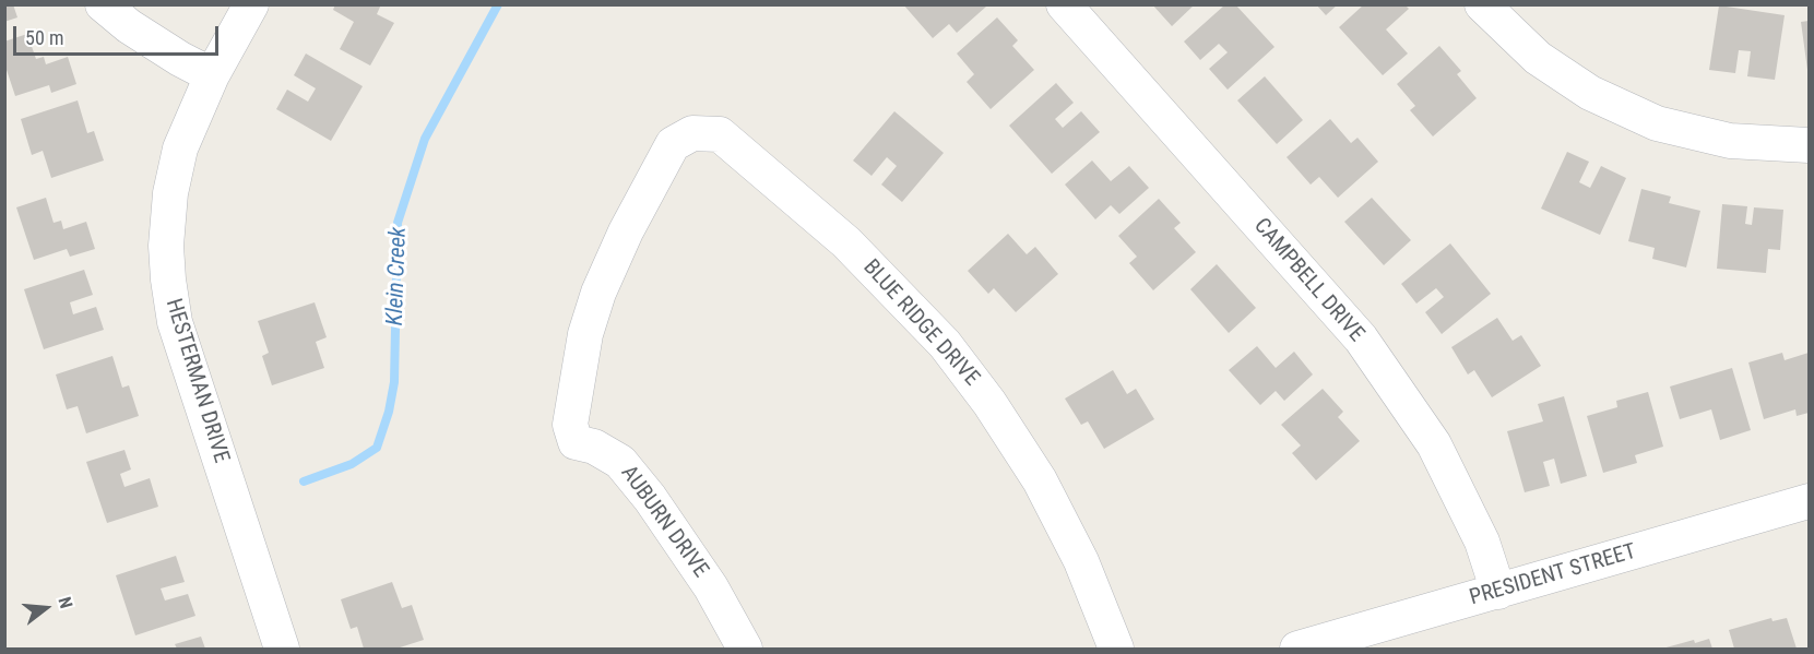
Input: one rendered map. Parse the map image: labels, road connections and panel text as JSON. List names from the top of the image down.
{
  "streets": {
    "street": [
      "CAMPBELL DRIVE",
      "BLUE RIDGE DRIVE",
      "HESTERMAN DRIVE",
      "AUBURN DRIVE",
      "PRESIDENT STREET"
    ]
  },
  "crossings": [
    ["CAMPBELL DRIVE", "PRESIDENT STREET"],
    ["BLUE RIDGE DRIVE", "AUBURN DRIVE"]
  ],
  "water": ["Klein Creek"],
  "scale_bar": "50 m",
  "north": "right"
}
